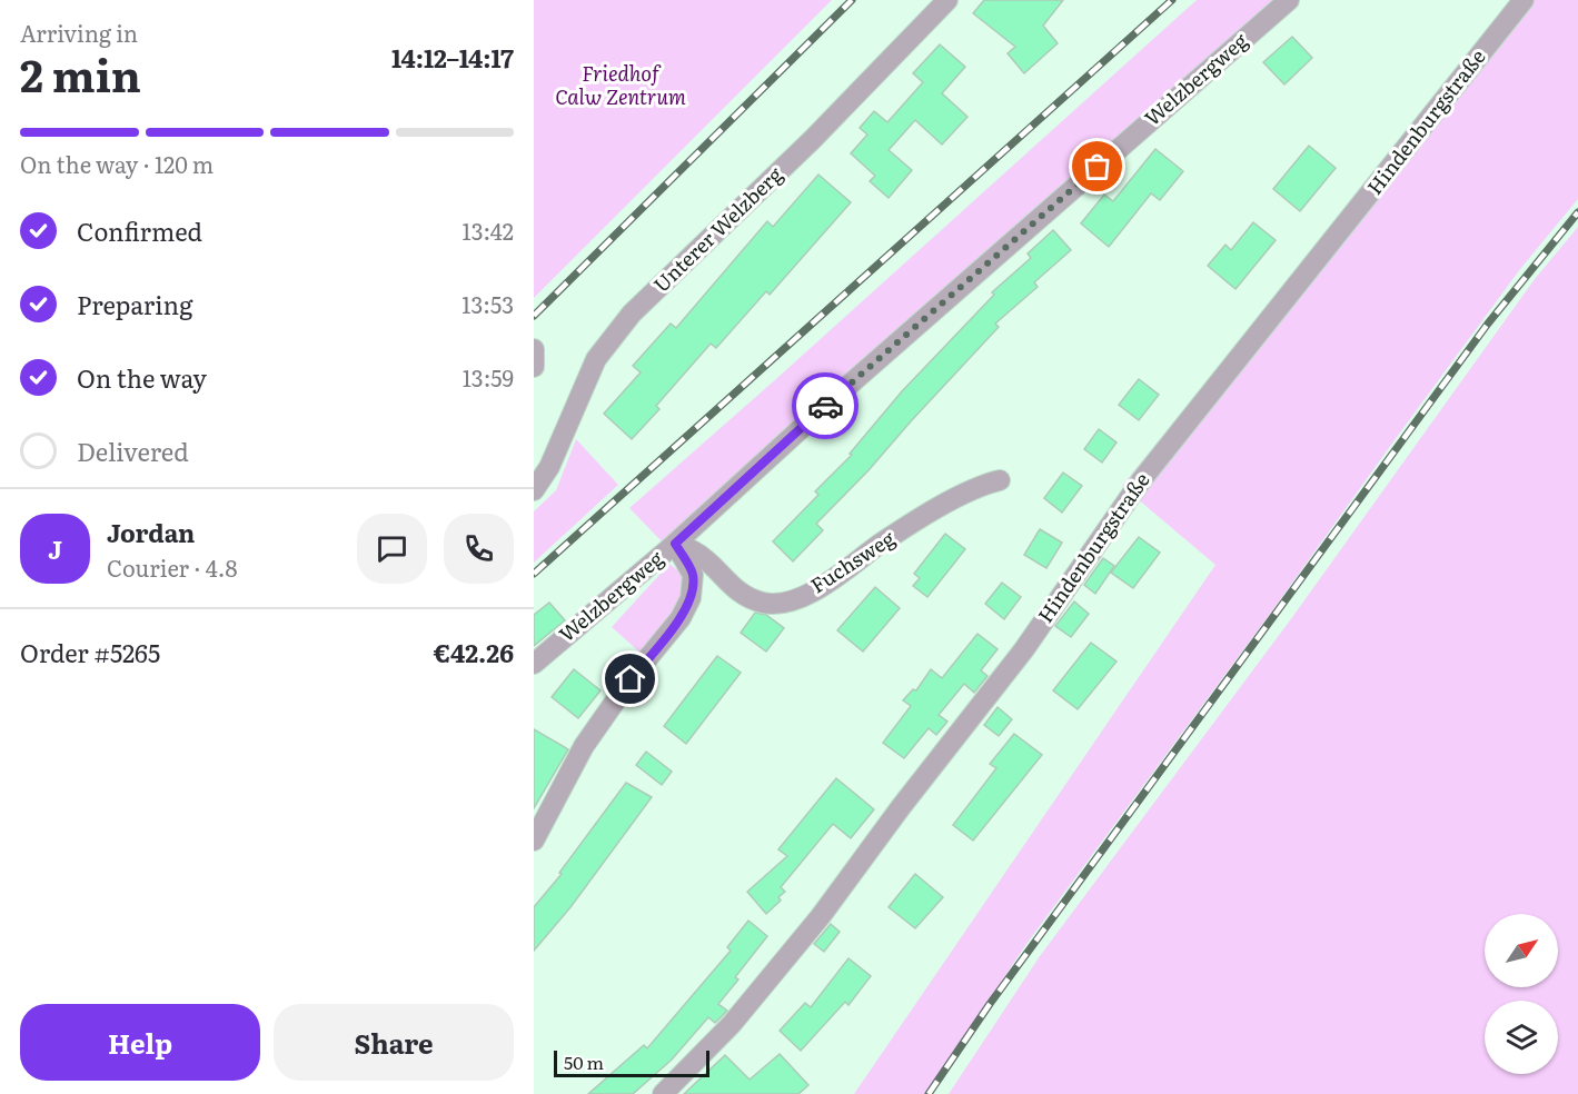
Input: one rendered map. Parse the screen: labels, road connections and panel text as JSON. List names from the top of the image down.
{
  "streets": {
    "street": [
      "Welzbergweg",
      "Hindenburgstraße",
      "Unterer Welzberg",
      "Fuchsweg"
    ]
  },
  "crossings": [
    ["Welzbergweg", "Fuchsweg"]
  ],
  "parks": ["Friedhof Calw Zentrum"],
  "scale_bar": "50 m",
  "north": "top right",
  "page": {
    "heading": ["2 min", "Arriving in", "14:12–14:17"],
    "panel": [
      "Jordan",
      "Courier · 4.8",
      "Order #5265",
      "€42.26"
    ],
    "bar": "On the way · 120 m",
    "list": [
      ["Confirmed", "13:42"],
      ["Preparing", "13:53"],
      ["On the way", "13:59"],
      "Delivered"
    ],
    "round": "J",
    "buttons": ["Help", "Share"],
    "scale": "50 m"
  }
}
